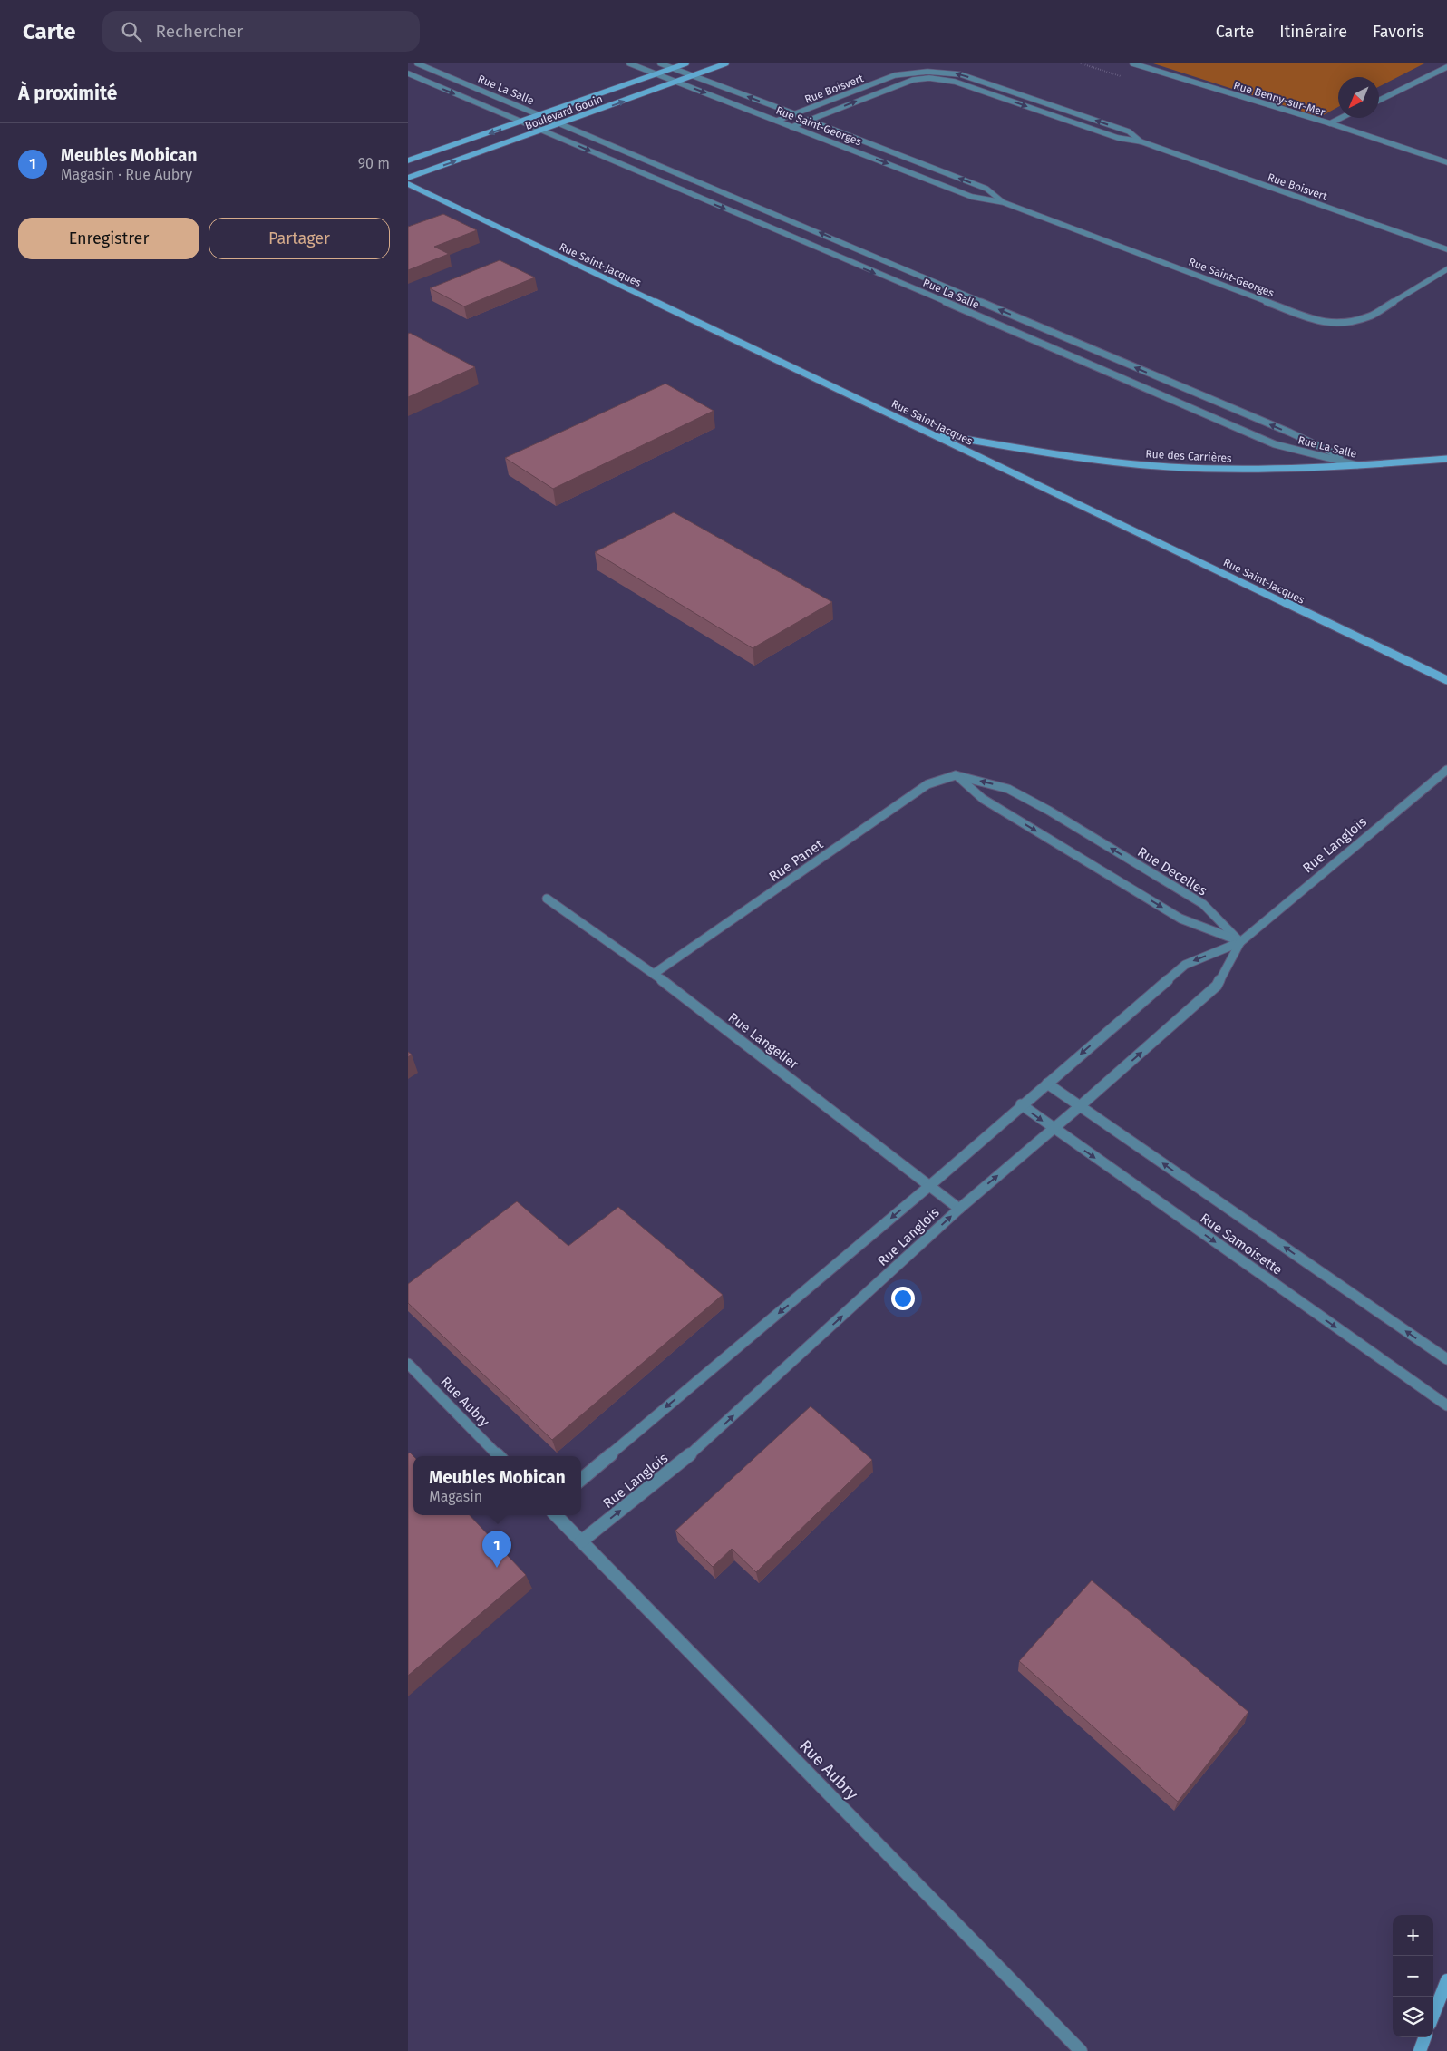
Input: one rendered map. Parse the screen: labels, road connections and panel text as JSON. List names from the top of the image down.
{
  "streets": {
    "street": [
      "Rue Boisvert",
      "Rue La Salle",
      "Rue Benny-sur-Mer",
      "Boulevard Gouin",
      "Rue Saint-Georges",
      "Rue Saint-Jacques",
      "Rue des Carrières",
      "Rue Langlois",
      "Rue Panet",
      "Rue Decelles",
      "Rue Langelier",
      "Rue Samoisette",
      "Rue Aubry"
    ]
  },
  "crossings": [
    ["Rue Boisvert", "Rue Saint-Georges"],
    ["Rue La Salle", "Boulevard Gouin"],
    ["Rue La Salle", "Rue des Carrières"],
    ["Boulevard Gouin", "Rue Saint-Georges"],
    ["Rue Saint-Jacques", "Rue des Carrières"],
    ["Rue Langlois", "Rue Decelles"],
    ["Rue Langlois", "Rue Langelier"],
    ["Rue Langlois", "Rue Samoisette"],
    ["Rue Langlois", "Rue Aubry"],
    ["Rue Panet", "Rue Decelles"],
    ["Rue Panet", "Rue Langelier"]
  ],
  "north": "bottom left",
  "page": {
    "header": "Carte",
    "search": "Rechercher",
    "nav": ["Carte", "Itinéraire", "Favoris"],
    "heading": "À proximité",
    "list": [
      {
        "mark": "1",
        "name": "Meubles Mobican",
        "note": "Magasin · Rue Aubry",
        "value": "90 m"
      }
    ],
    "buttons": ["Enregistrer", "Partager"],
    "popup": ["Meubles Mobican", "Magasin"],
    "pins": "1",
    "map_buttons": ["+", "−"]
  }
}
